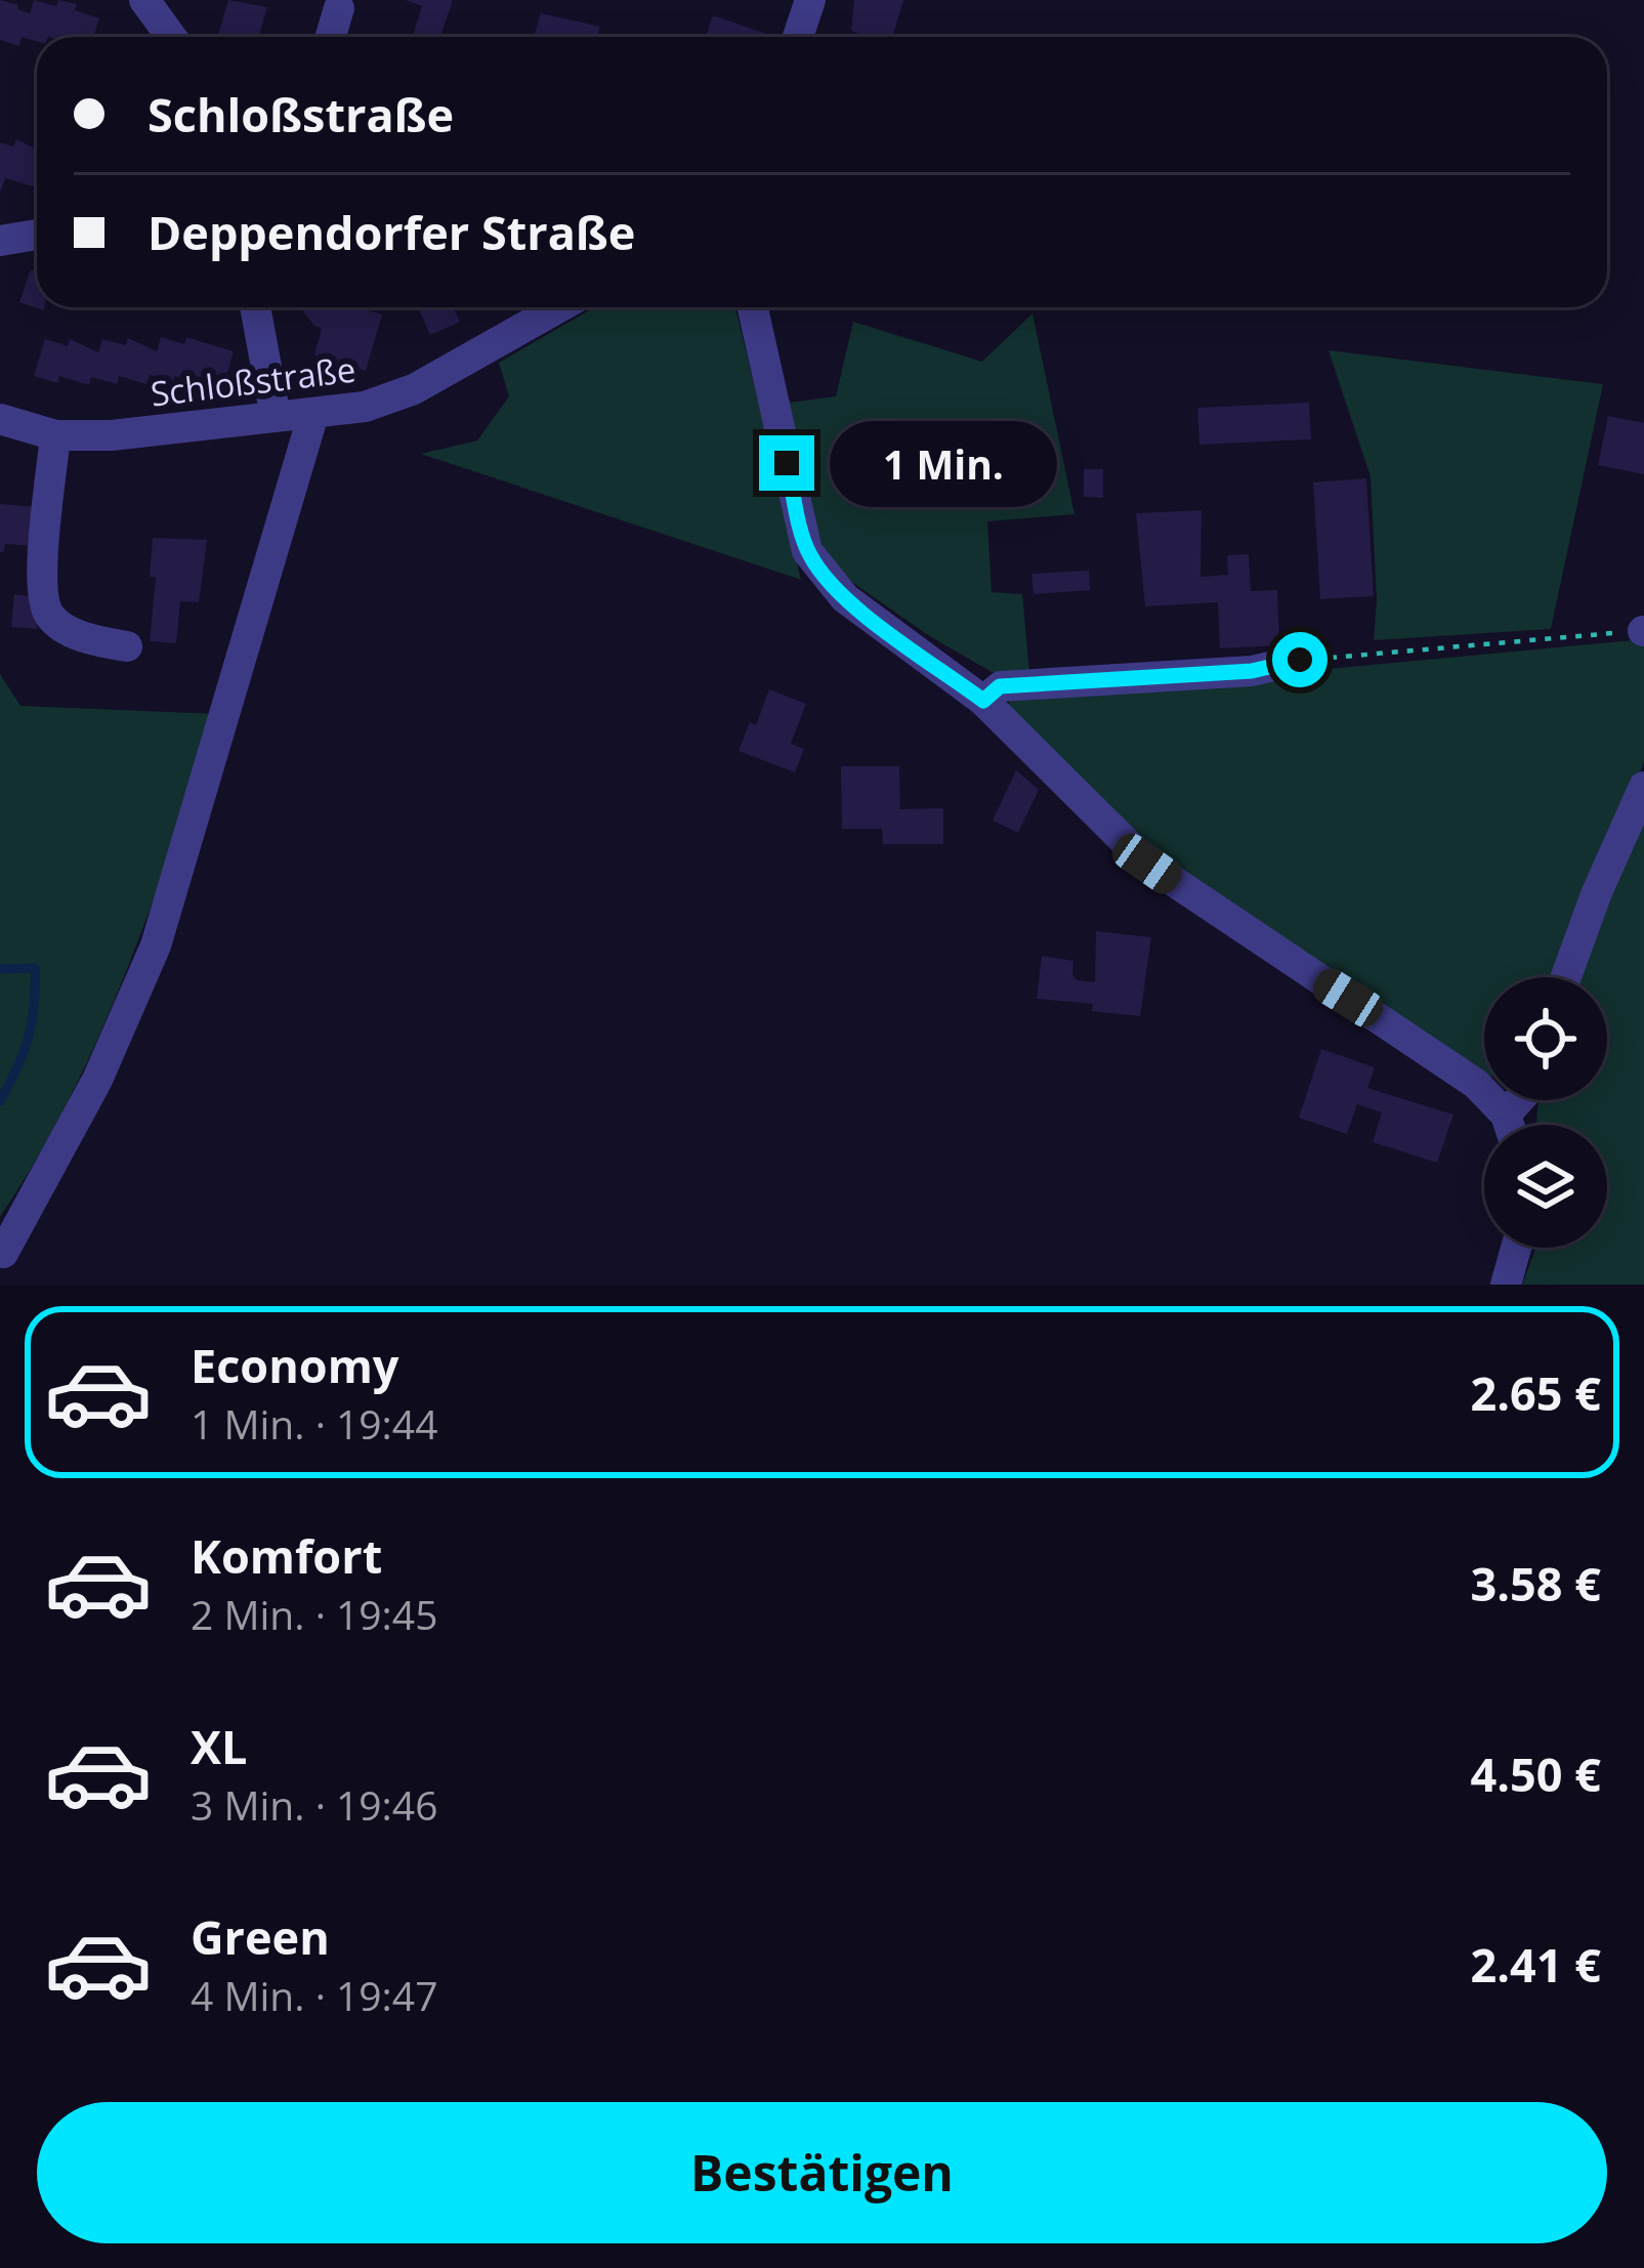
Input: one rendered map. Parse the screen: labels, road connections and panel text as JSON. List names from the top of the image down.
{
  "streets": {
    "street": ["Schloßstraße"]
  },
  "page": {
    "banner": ["Schloßstraße", "Deppendorfer Straße"],
    "bubble": "1 Min.",
    "list": [
      {
        "name": "Economy",
        "note": "1 Min. · 19:44",
        "value": "2.65 €"
      },
      {
        "name": "Komfort",
        "note": "2 Min. · 19:45",
        "value": "3.58 €"
      },
      {
        "name": "XL",
        "note": "3 Min. · 19:46",
        "value": "4.50 €"
      },
      {
        "name": "Green",
        "note": "4 Min. · 19:47",
        "value": "2.41 €"
      }
    ],
    "buttons": "Bestätigen"
  }
}
